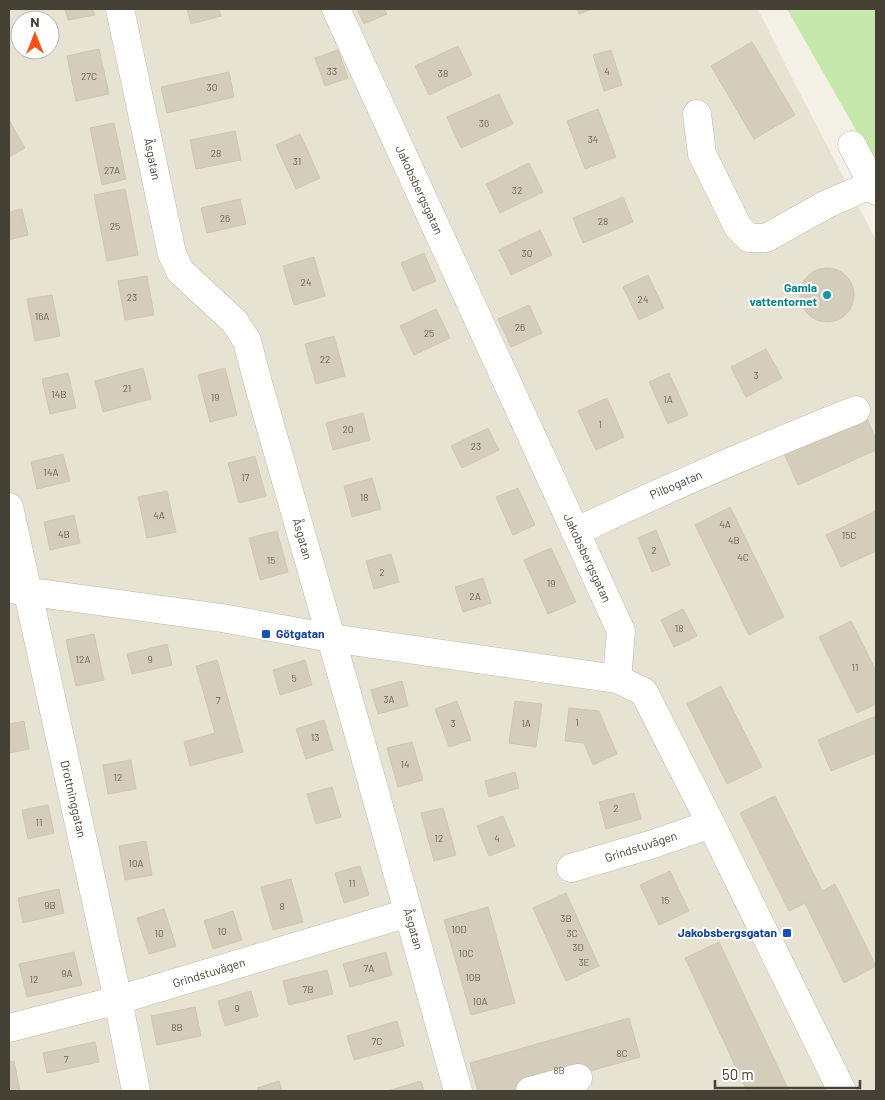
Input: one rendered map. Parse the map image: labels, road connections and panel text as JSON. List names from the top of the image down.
{
  "streets": {
    "street": [
      "Åsgatan",
      "Jakobsbergsgatan",
      "Pilbogatan",
      "Drottninggatan",
      "Grindstuvägen"
    ]
  },
  "crossings": [
    ["Åsgatan", "Grindstuvägen"],
    ["Jakobsbergsgatan", "Pilbogatan"],
    ["Drottninggatan", "Grindstuvägen"]
  ],
  "places": {
    "other": ["Gamla vattentornet"],
    "transit": ["Götgatan", "Jakobsbergsgatan"]
  },
  "house_numbers": [
    "33",
    "4",
    "38",
    "27C",
    "30",
    "36",
    "34",
    "28",
    "31",
    "27A",
    "32",
    "26",
    "28",
    "25",
    "30",
    "24",
    "23",
    "24",
    "16A",
    "26",
    "25",
    "22",
    "3",
    "21",
    "14B",
    "19",
    "1A",
    "1",
    "20",
    "23",
    "14A",
    "17",
    "18",
    "4A",
    "4A",
    "4B",
    "15C",
    "4B",
    "2",
    "4C",
    "15",
    "2",
    "19",
    "2A",
    "18",
    "12A",
    "9",
    "11",
    "5",
    "3A",
    "7",
    "1",
    "3",
    "1A",
    "13",
    "14",
    "12",
    "2",
    "11",
    "12",
    "4",
    "10A",
    "11",
    "15",
    "9B",
    "8",
    "3B",
    "10D",
    "10",
    "10",
    "3C",
    "3D",
    "10C",
    "3E",
    "7A",
    "9A",
    "10B",
    "12",
    "7B",
    "10A",
    "9",
    "8B",
    "7C",
    "8C",
    "7",
    "8B"
  ],
  "scale_bar": "50 m",
  "north": "top"
}
